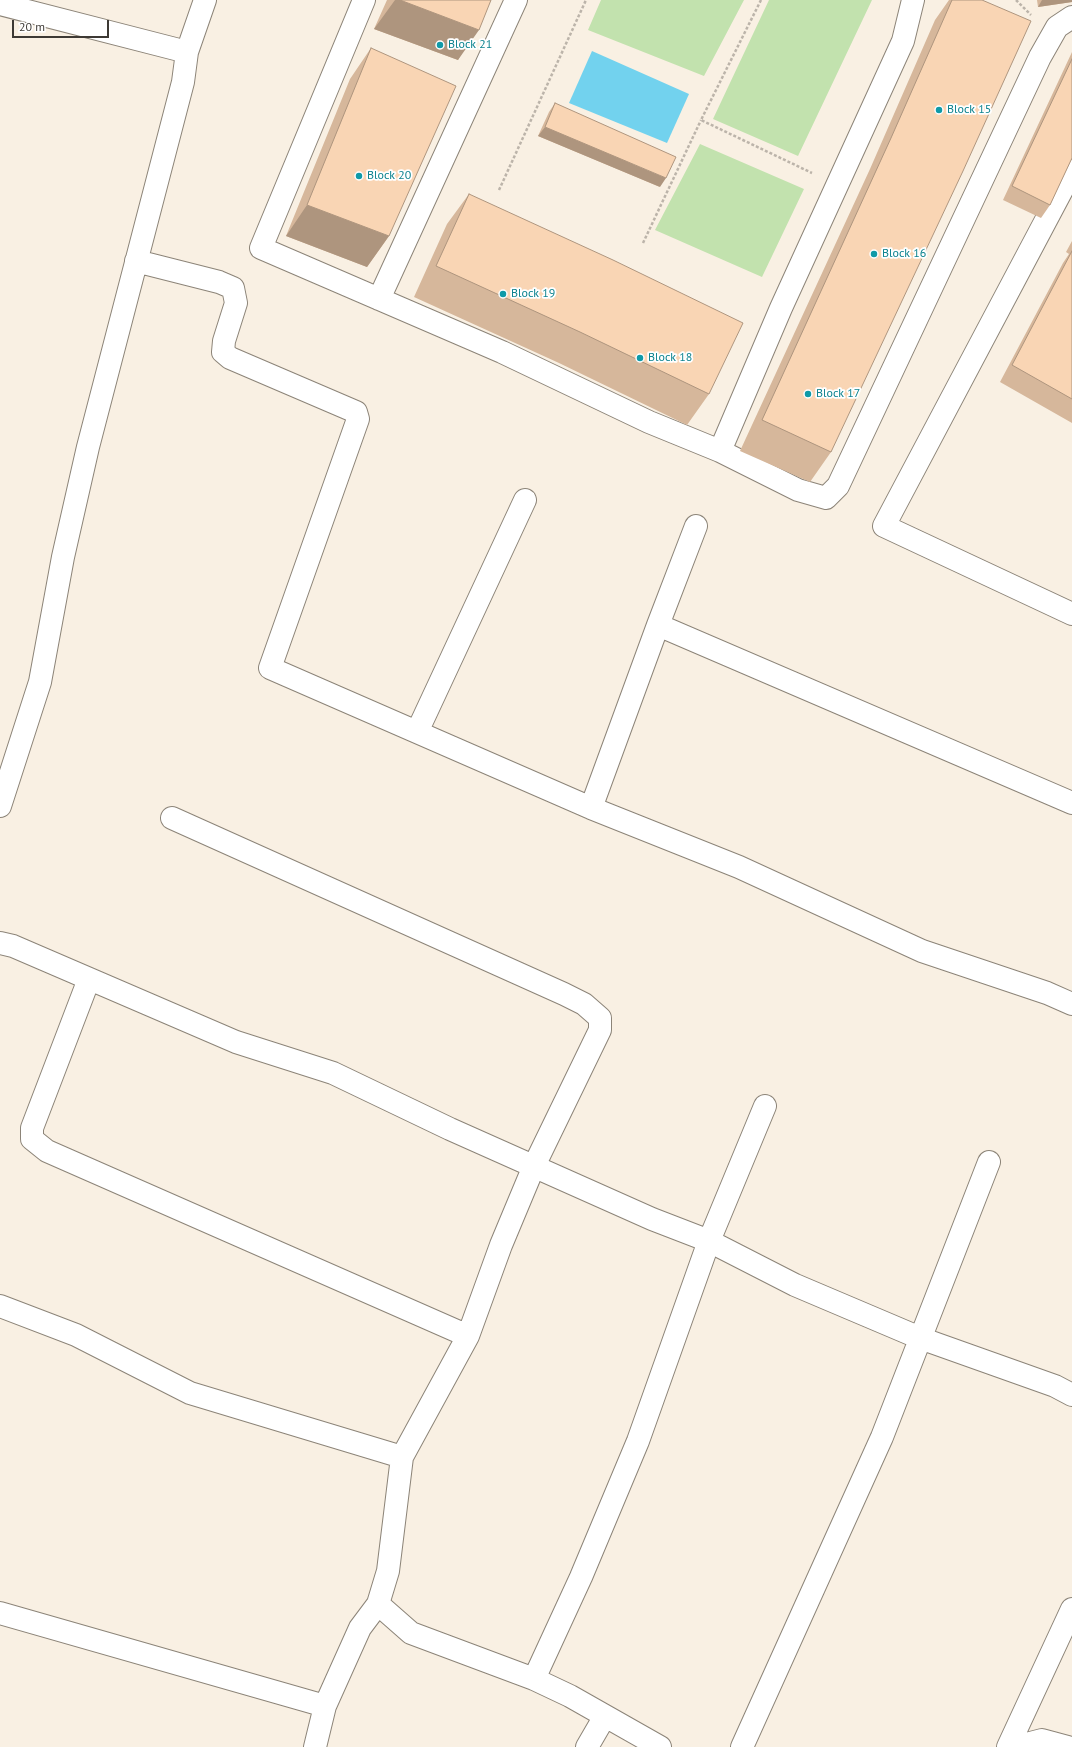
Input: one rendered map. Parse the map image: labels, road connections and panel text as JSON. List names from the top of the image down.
{
  "places": [
    "Block 21",
    "Block 15",
    "Block 20",
    "Block 16",
    "Block 19",
    "Block 18",
    "Block 17"
  ],
  "scale_bar": "20 m"
}
